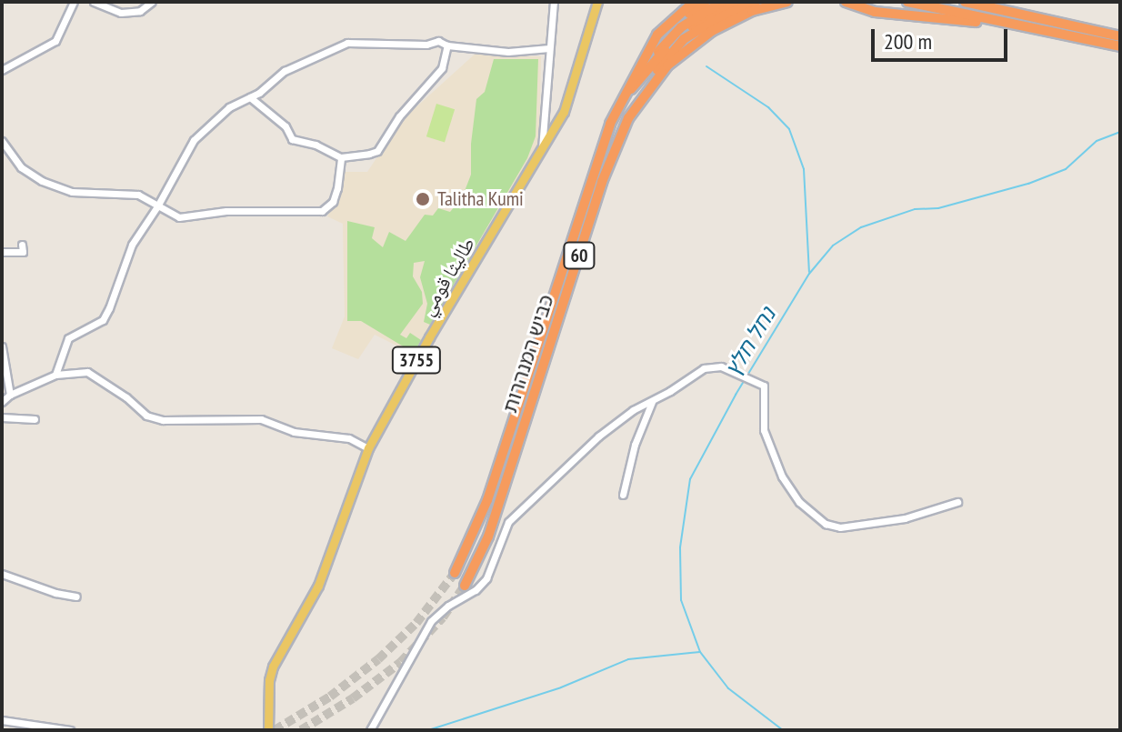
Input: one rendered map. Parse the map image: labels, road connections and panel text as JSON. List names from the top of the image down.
{
  "streets": {
    "highway": ["60", "כביש המנהרות"],
    "main road": ["طاليثا قومي", "3755"]
  },
  "crossings": [
    ["60", "כביש המנהרות"]
  ],
  "water": ["נחל חלץ"],
  "places": ["Talitha Kumi"],
  "scale_bar": "200 m"
}
